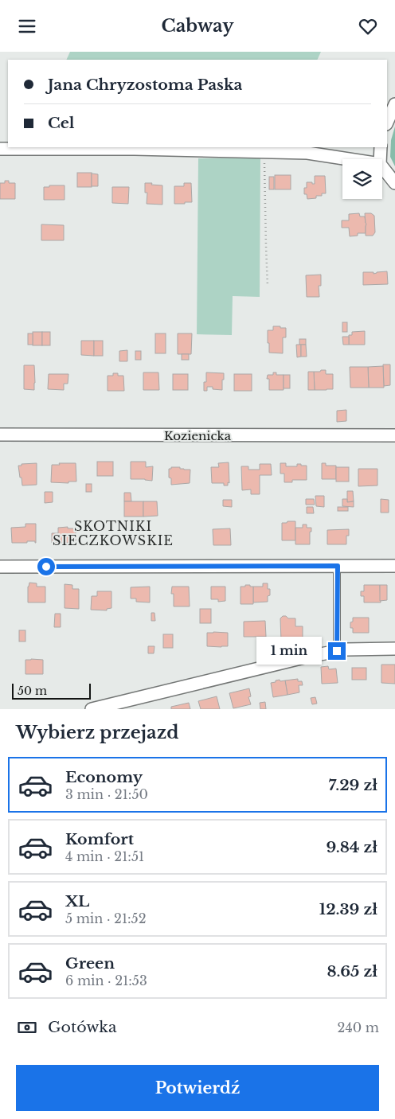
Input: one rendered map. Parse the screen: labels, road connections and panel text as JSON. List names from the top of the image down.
{
  "streets": {
    "street": ["Kozienicka"]
  },
  "districts": ["SKOTNIKI SIECZKOWSKIE"],
  "scale_bar": "50 m",
  "page": {
    "header": "Cabway",
    "banner": ["Jana Chryzostoma Paska", "Cel"],
    "bubble": "1 min",
    "scale": "50 m",
    "heading": "Wybierz przejazd",
    "list": [
      {
        "name": "Economy",
        "note": "3 min · 21:50",
        "value": "7.29 zł"
      },
      {
        "name": "Komfort",
        "note": "4 min · 21:51",
        "value": "9.84 zł"
      },
      {
        "name": "XL",
        "note": "5 min · 21:52",
        "value": "12.39 zł"
      },
      {
        "name": "Green",
        "note": "6 min · 21:53",
        "value": "8.65 zł"
      }
    ],
    "pay": ["Gotówka", "240 m"],
    "buttons": "Potwierdź"
  }
}
